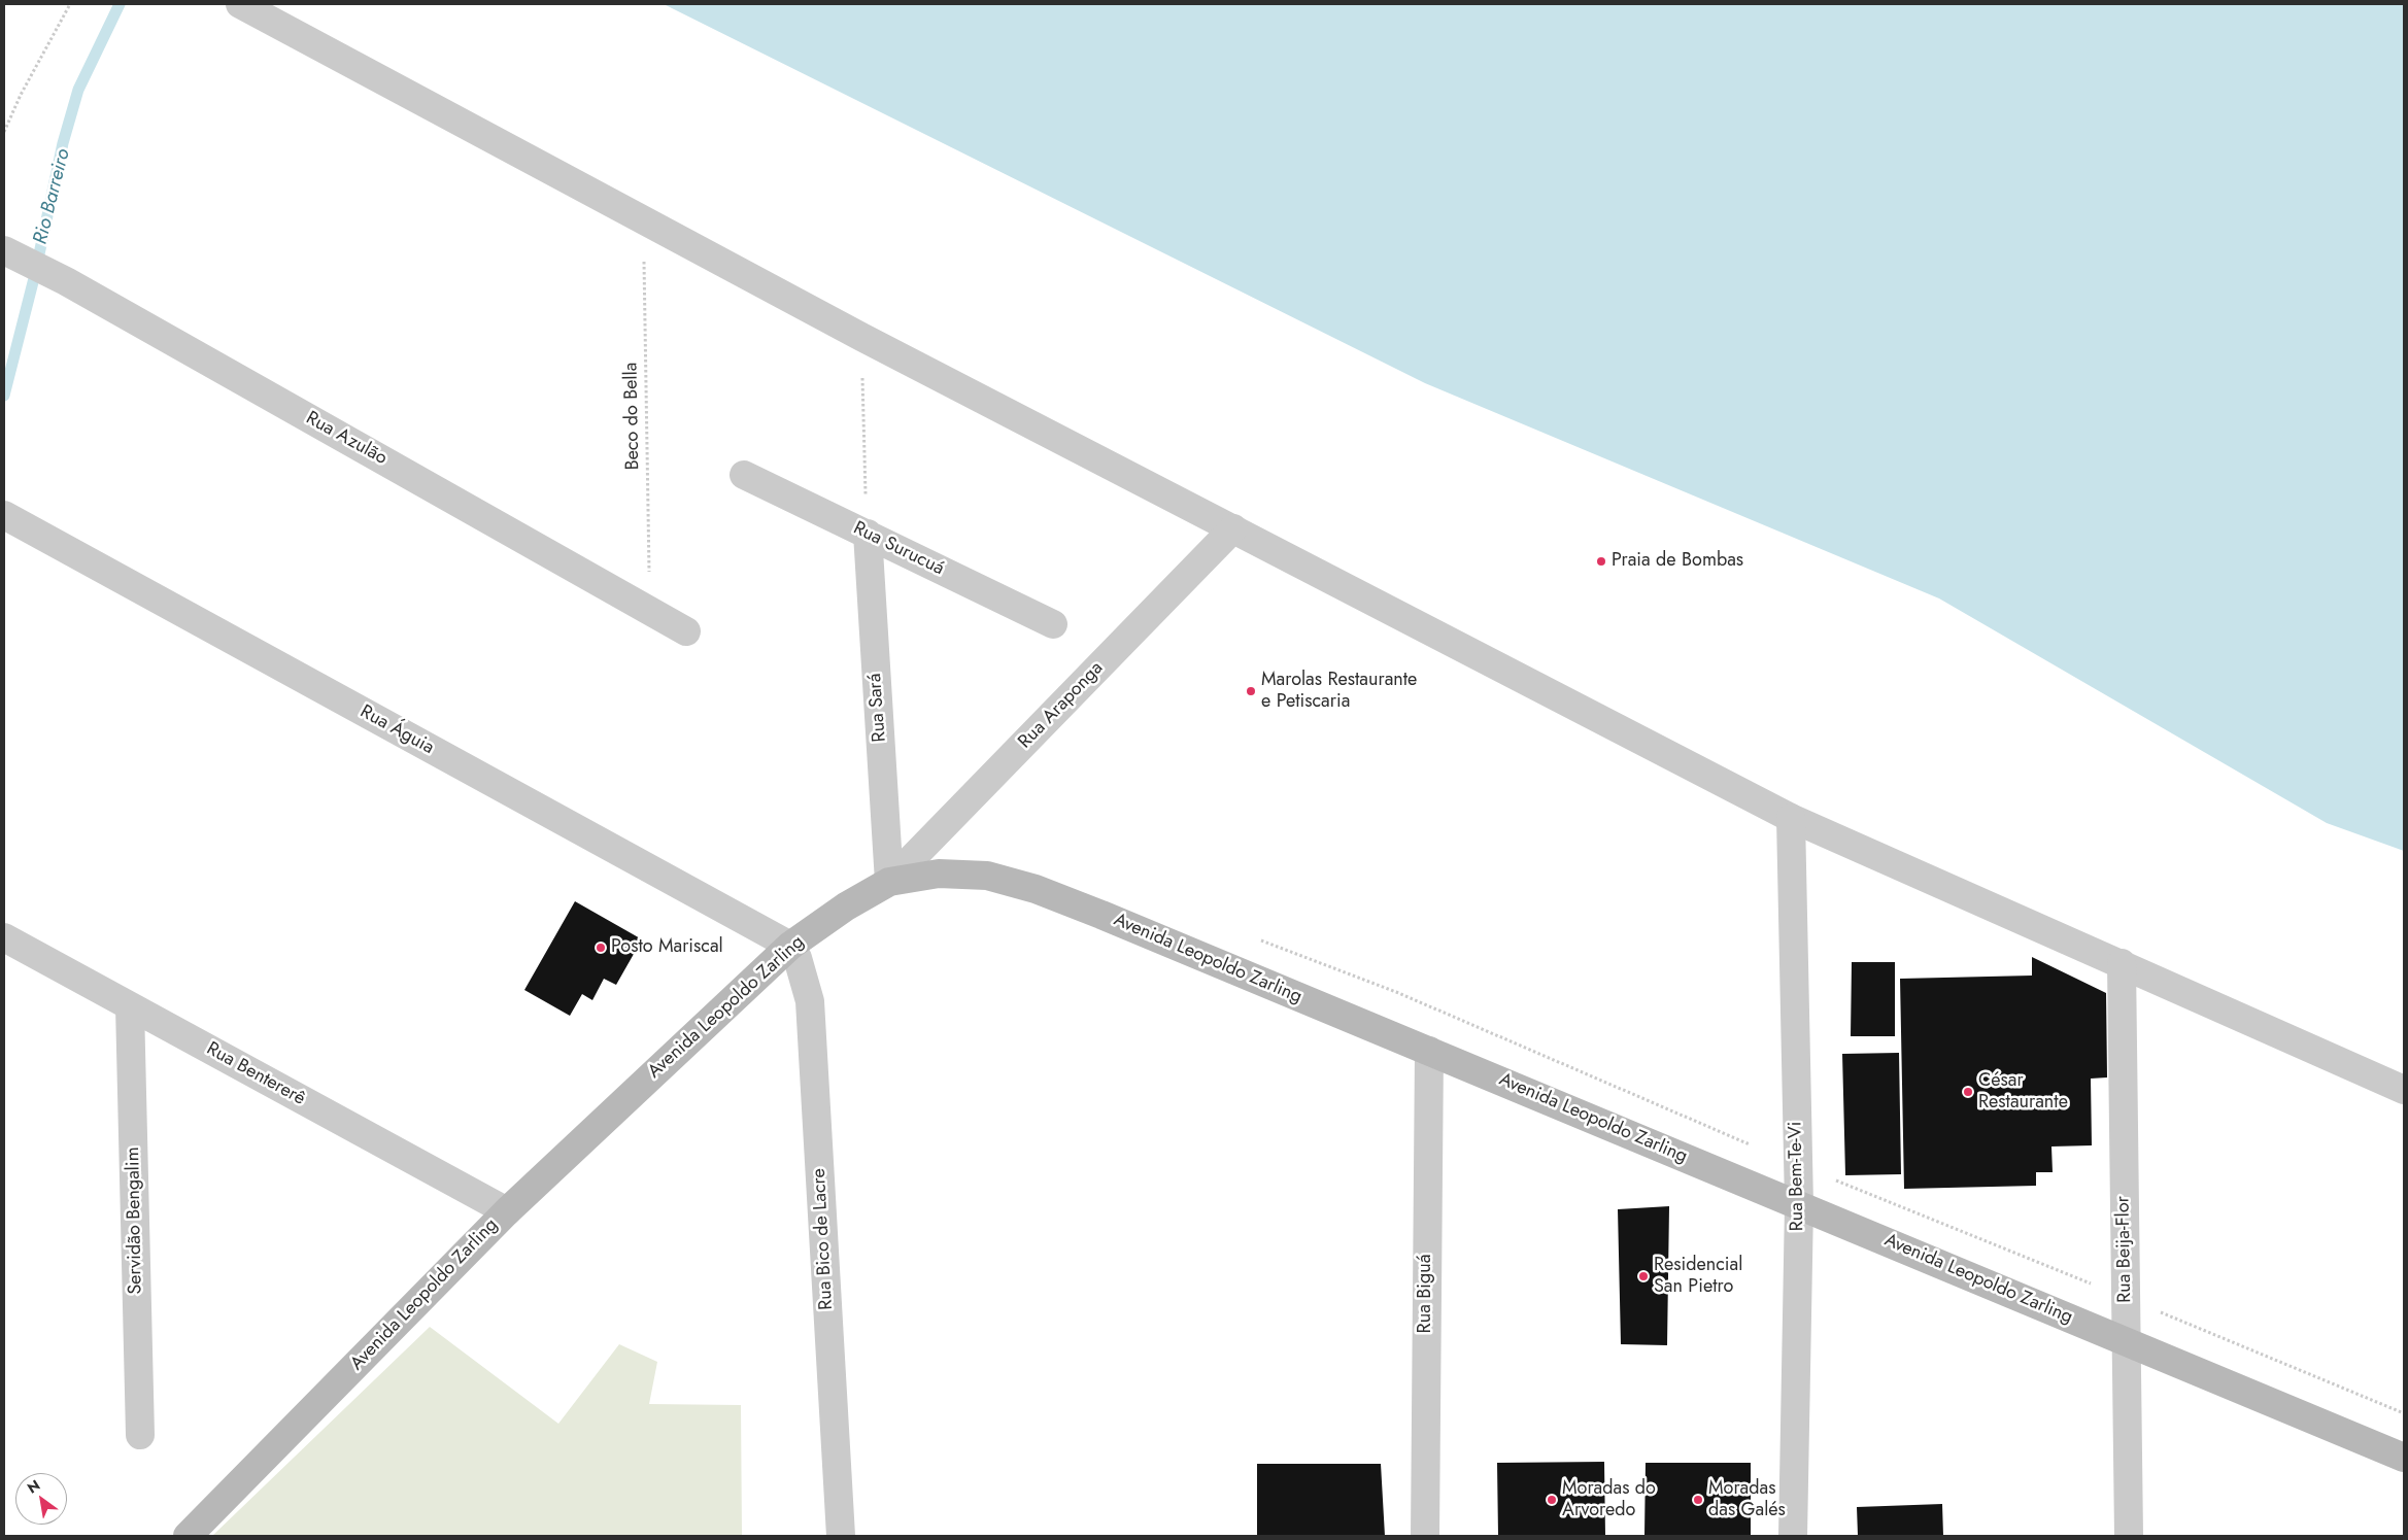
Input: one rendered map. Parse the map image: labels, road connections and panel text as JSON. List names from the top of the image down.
{
  "streets": {
    "main road": ["Avenida Leopoldo Zarling"],
    "street": [
      "Rua Azulão",
      "Rua Surucuá",
      "Rua Araponga",
      "Rua Sará",
      "Rua Águia",
      "Rua Bentererê",
      "Rua Bem-Te-Vi",
      "Servidão Bengalim",
      "Rua Bico de Lacre",
      "Rua Beija-Flor",
      "Rua Biguá"
    ],
    "path": ["Beco do Bella"]
  },
  "crossings": [
    ["Beco do Bella", "Rua Azulão"],
    ["Rua Surucuá", "Rua Sará"],
    ["Rua Araponga", "Rua Sará"],
    ["Rua Araponga", "Avenida Leopoldo Zarling"],
    ["Rua Sará", "Avenida Leopoldo Zarling"],
    ["Rua Águia", "Avenida Leopoldo Zarling"],
    ["Rua Águia", "Rua Bico de Lacre"],
    ["Avenida Leopoldo Zarling", "Rua Bentererê"],
    ["Avenida Leopoldo Zarling", "Rua Bem-Te-Vi"],
    ["Avenida Leopoldo Zarling", "Rua Bico de Lacre"],
    ["Avenida Leopoldo Zarling", "Rua Beija-Flor"],
    ["Avenida Leopoldo Zarling", "Rua Biguá"],
    ["Rua Bentererê", "Servidão Bengalim"]
  ],
  "water": ["Rio Barreiro"],
  "places": [
    "Praia de Bombas",
    "Marolas Restaurante e Petiscaria",
    "Posto Mariscal",
    "César Restaurante",
    "Residencial San Pietro",
    "Moradas do Arvoredo",
    "Moradas das Galés"
  ],
  "north": "top left"
}
